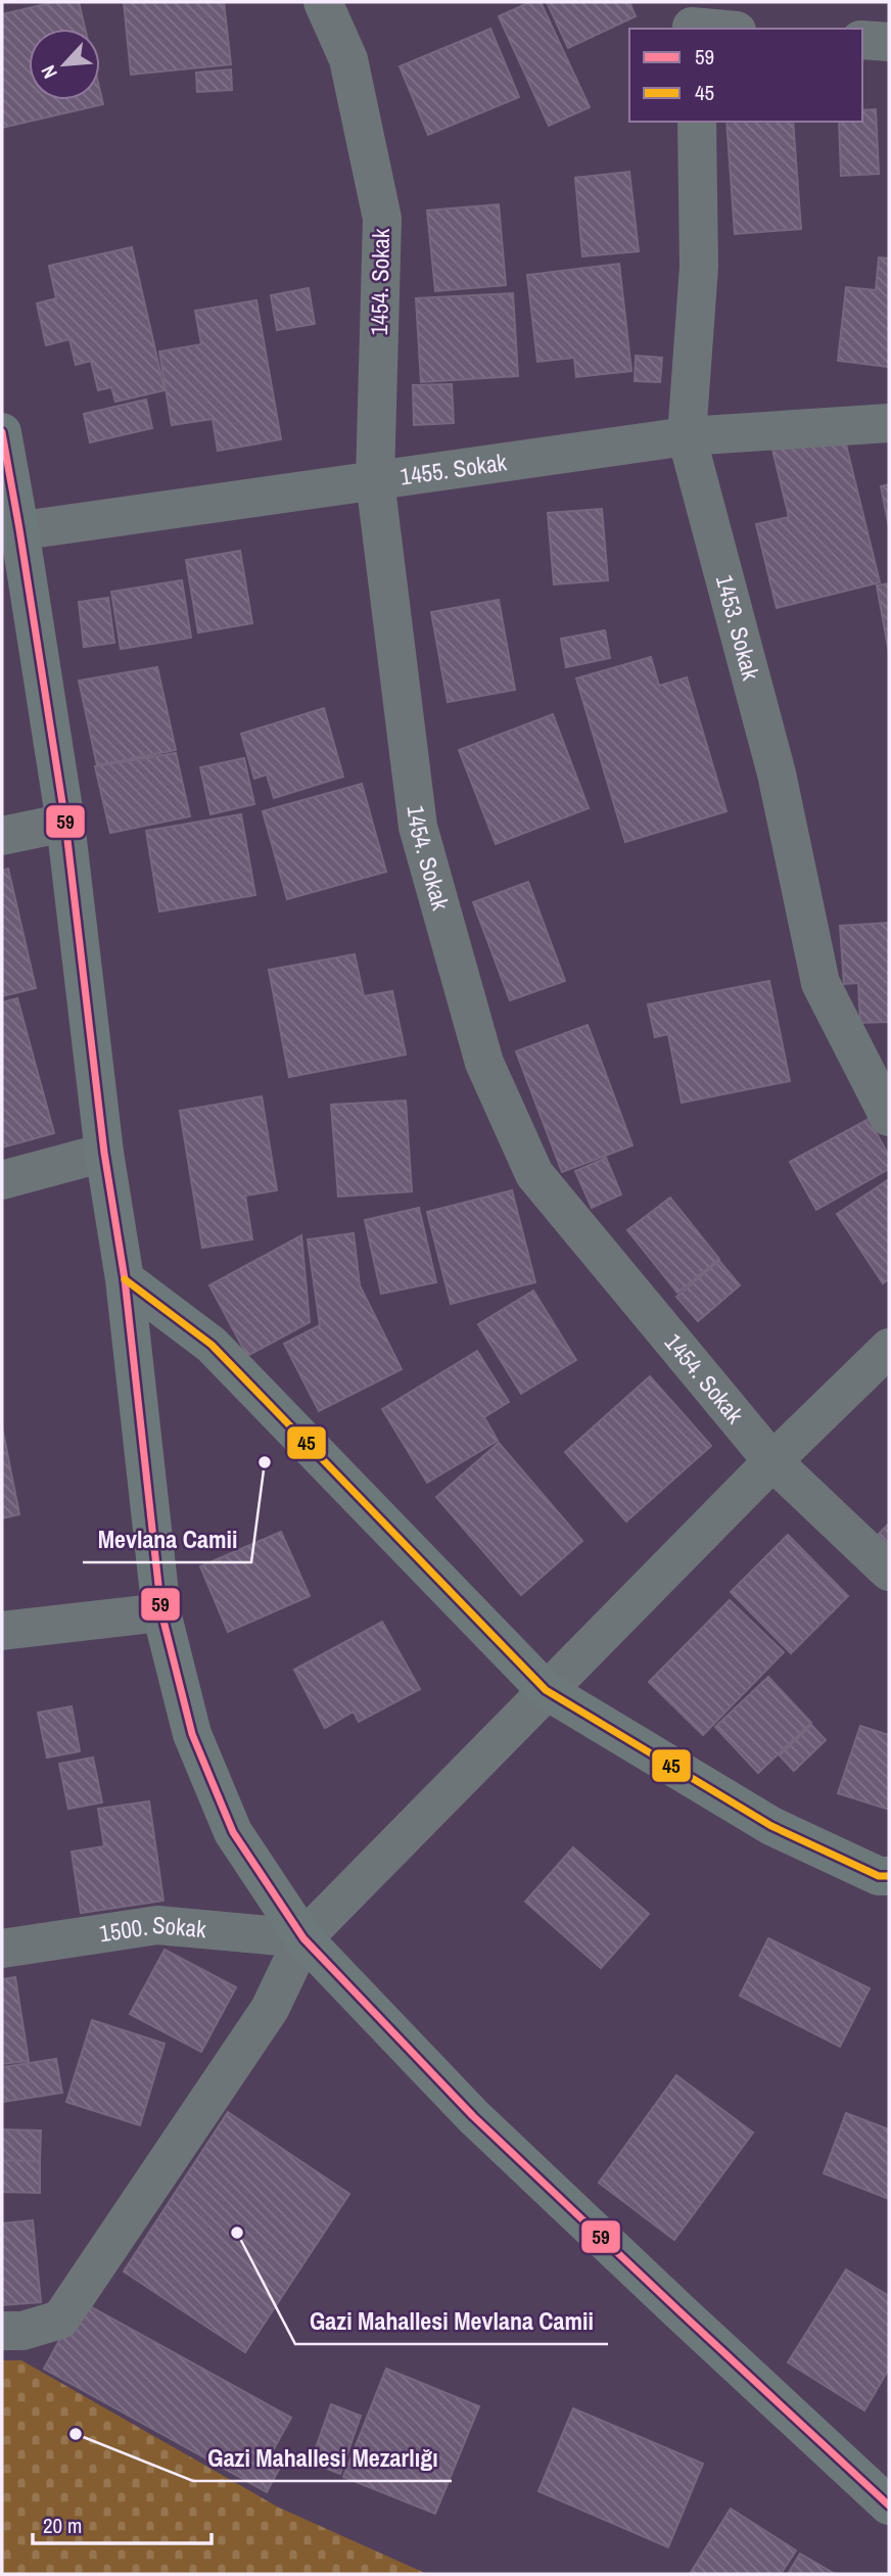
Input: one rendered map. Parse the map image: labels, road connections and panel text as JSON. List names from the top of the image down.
{
  "streets": {
    "street": [
      "1454. Sokak",
      "1455. Sokak",
      "1453. Sokak",
      "1500. Sokak"
    ]
  },
  "crossings": [
    ["1454. Sokak", "1455. Sokak"],
    ["1455. Sokak", "1453. Sokak"]
  ],
  "places": ["Mevlana Camii", "Gazi Mahallesi Mevlana Camii", "Gazi Mahallesi Mezarlığı"],
  "lines": ["transit line 59", "transit line 45"],
  "legend": ["59", "45"],
  "scale_bar": "20 m",
  "north": "bottom left"
}
